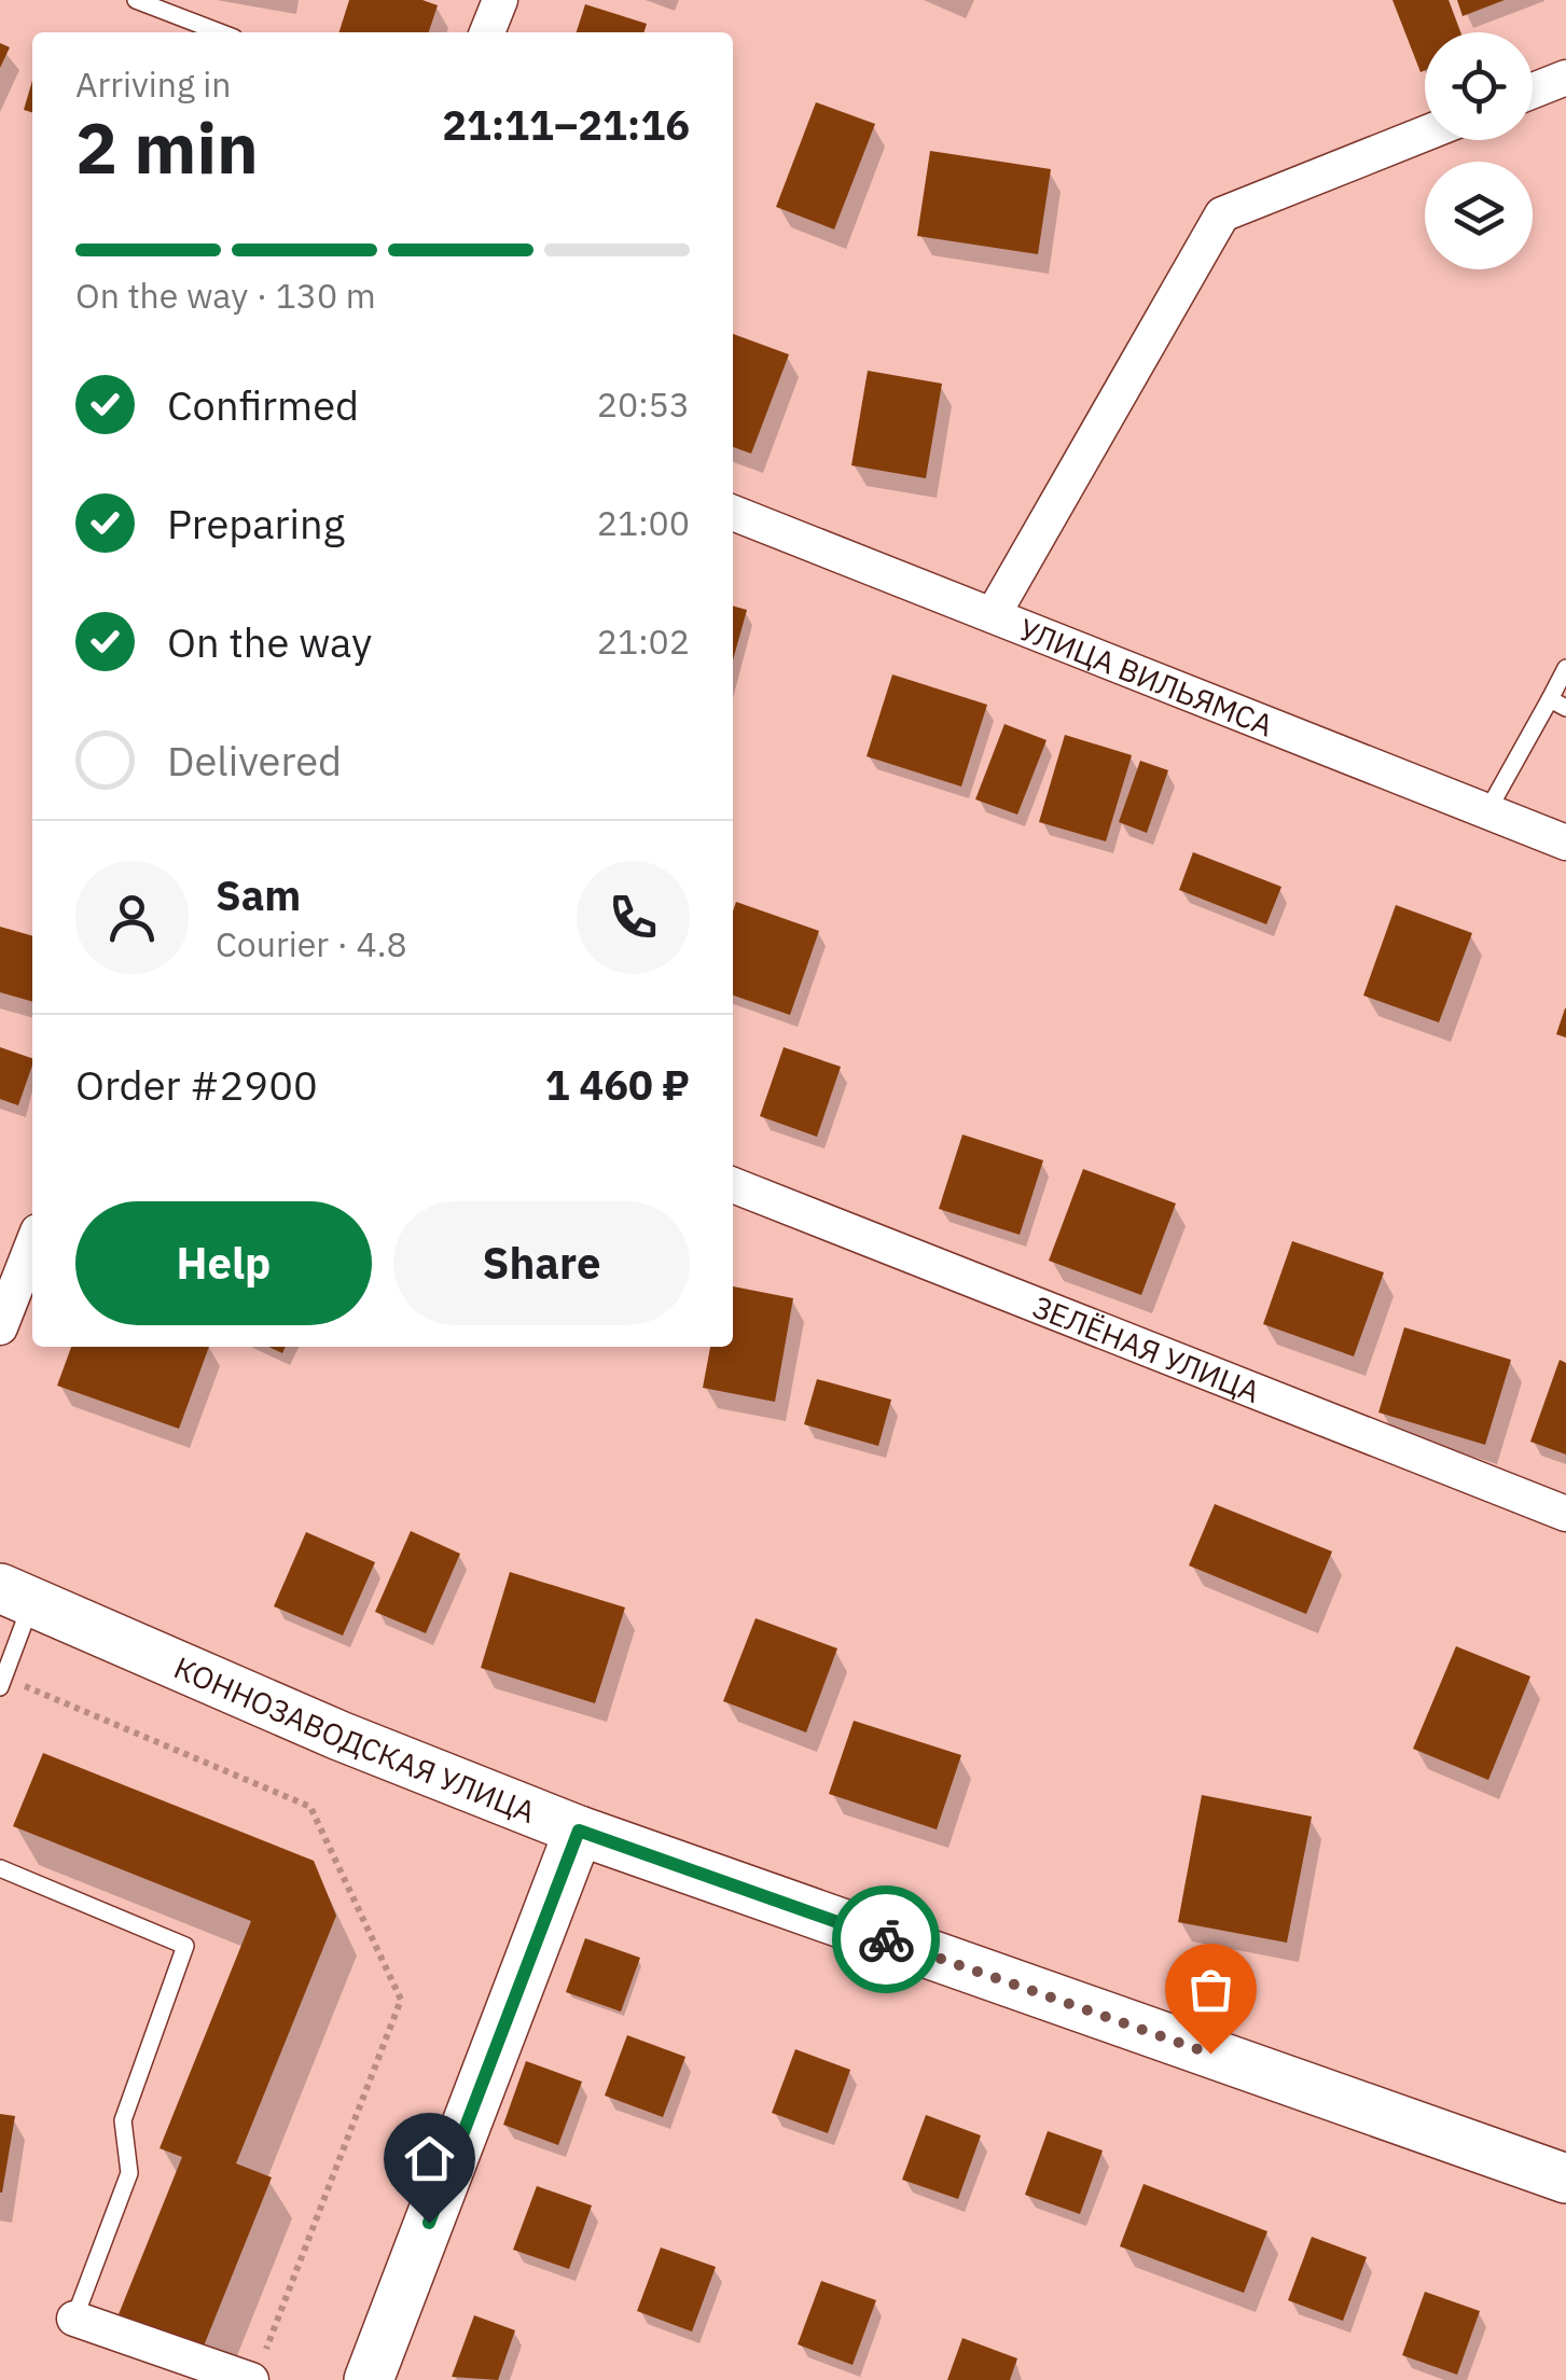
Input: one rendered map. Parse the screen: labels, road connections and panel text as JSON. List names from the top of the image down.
{
  "streets": {
    "main road": ["КОННОЗАВОДСКАЯ УЛИЦА"],
    "street": ["УЛИЦА ВИЛЬЯМСА", "ЗЕЛЁНАЯ УЛИЦА"]
  },
  "page": {
    "heading": ["2 min", "Arriving in", "21:11–21:16"],
    "panel": [
      "Sam",
      "Courier · 4.8",
      "Order #2900",
      "1 460 ₽"
    ],
    "bar": "On the way · 130 m",
    "list": [
      ["Confirmed", "20:53"],
      ["Preparing", "21:00"],
      ["On the way", "21:02"],
      "Delivered"
    ],
    "buttons": ["Help", "Share"]
  }
}
